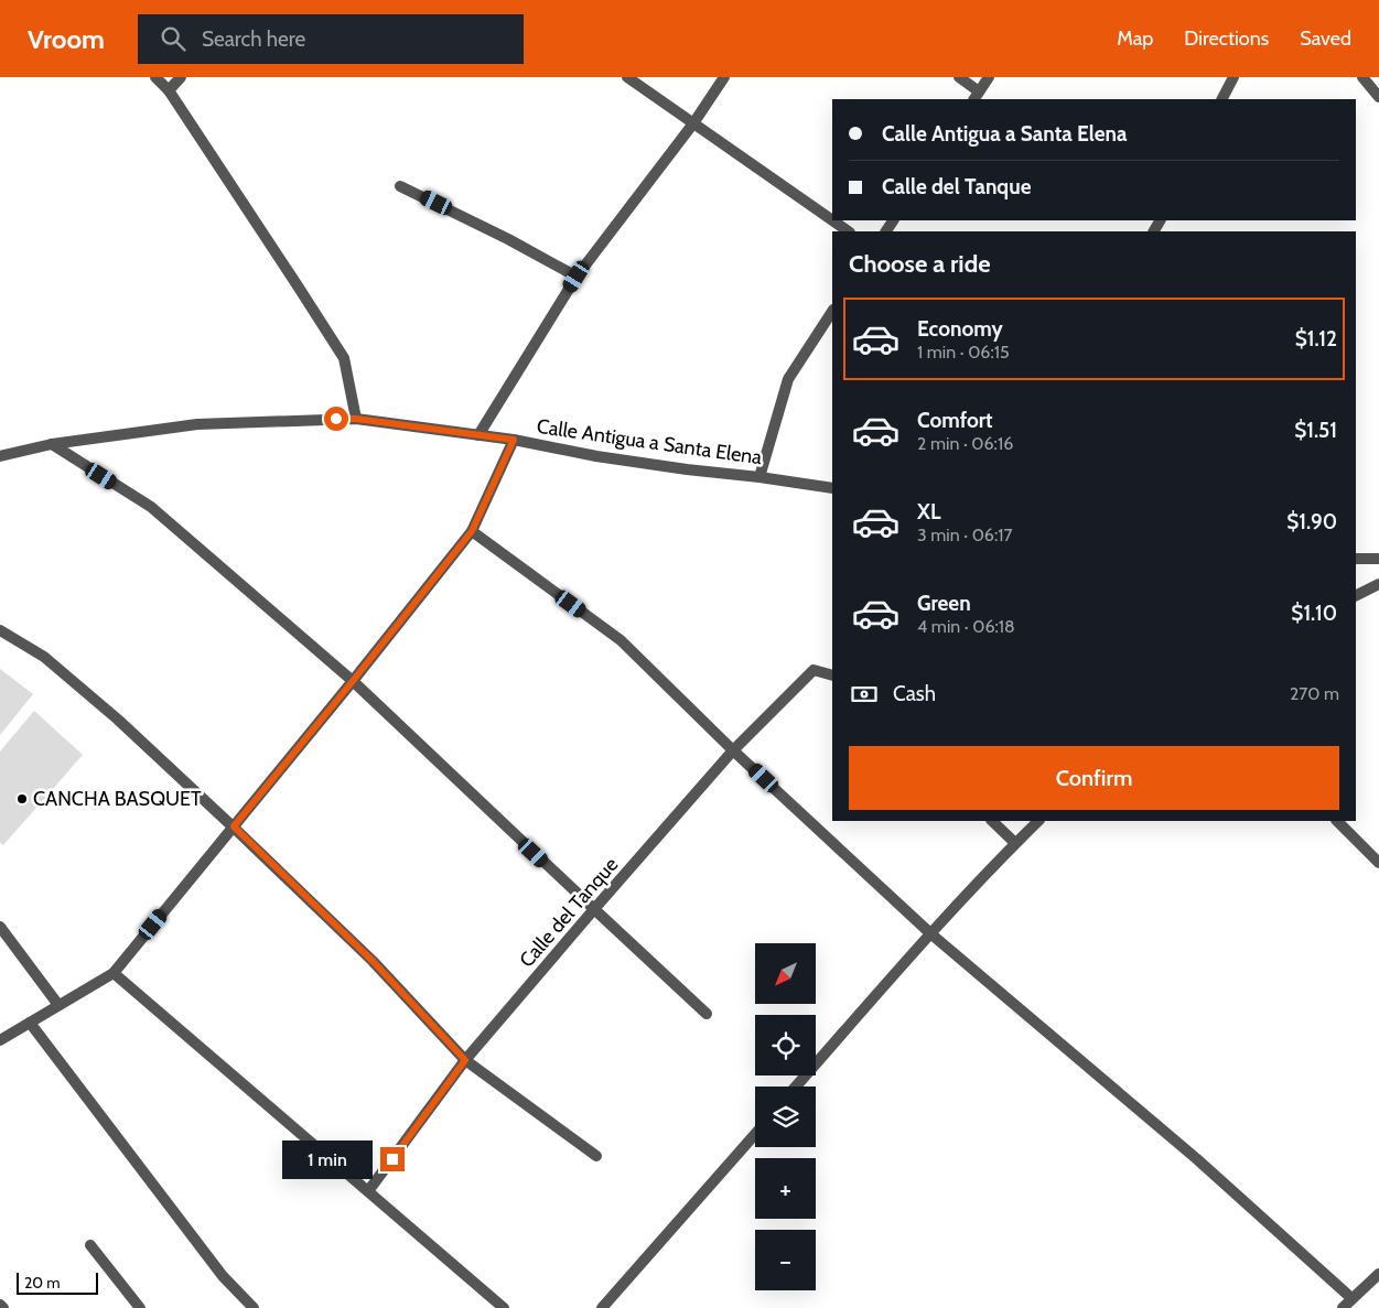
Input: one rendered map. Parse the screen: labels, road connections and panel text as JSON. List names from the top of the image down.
{
  "streets": {
    "street": ["Calle Antigua a Santa Elena", "Calle del Tanque"]
  },
  "places": ["CANCHA BASQUET"],
  "scale_bar": "20 m",
  "north": "bottom left",
  "page": {
    "header": "Vroom",
    "search": "Search here",
    "nav": ["Map", "Directions", "Saved"],
    "banner": ["Calle Antigua a Santa Elena", "Calle del Tanque"],
    "heading": "Choose a ride",
    "list": [
      {
        "name": "Economy",
        "note": "1 min · 06:15",
        "value": "$1.12"
      },
      {
        "name": "Comfort",
        "note": "2 min · 06:16",
        "value": "$1.51"
      },
      {
        "name": "XL",
        "note": "3 min · 06:17",
        "value": "$1.90"
      },
      {
        "name": "Green",
        "note": "4 min · 06:18",
        "value": "$1.10"
      }
    ],
    "pay": ["Cash", "270 m"],
    "buttons": "Confirm",
    "map_buttons": ["+", "−"],
    "bubble": "1 min",
    "scale": "20 m"
  }
}
